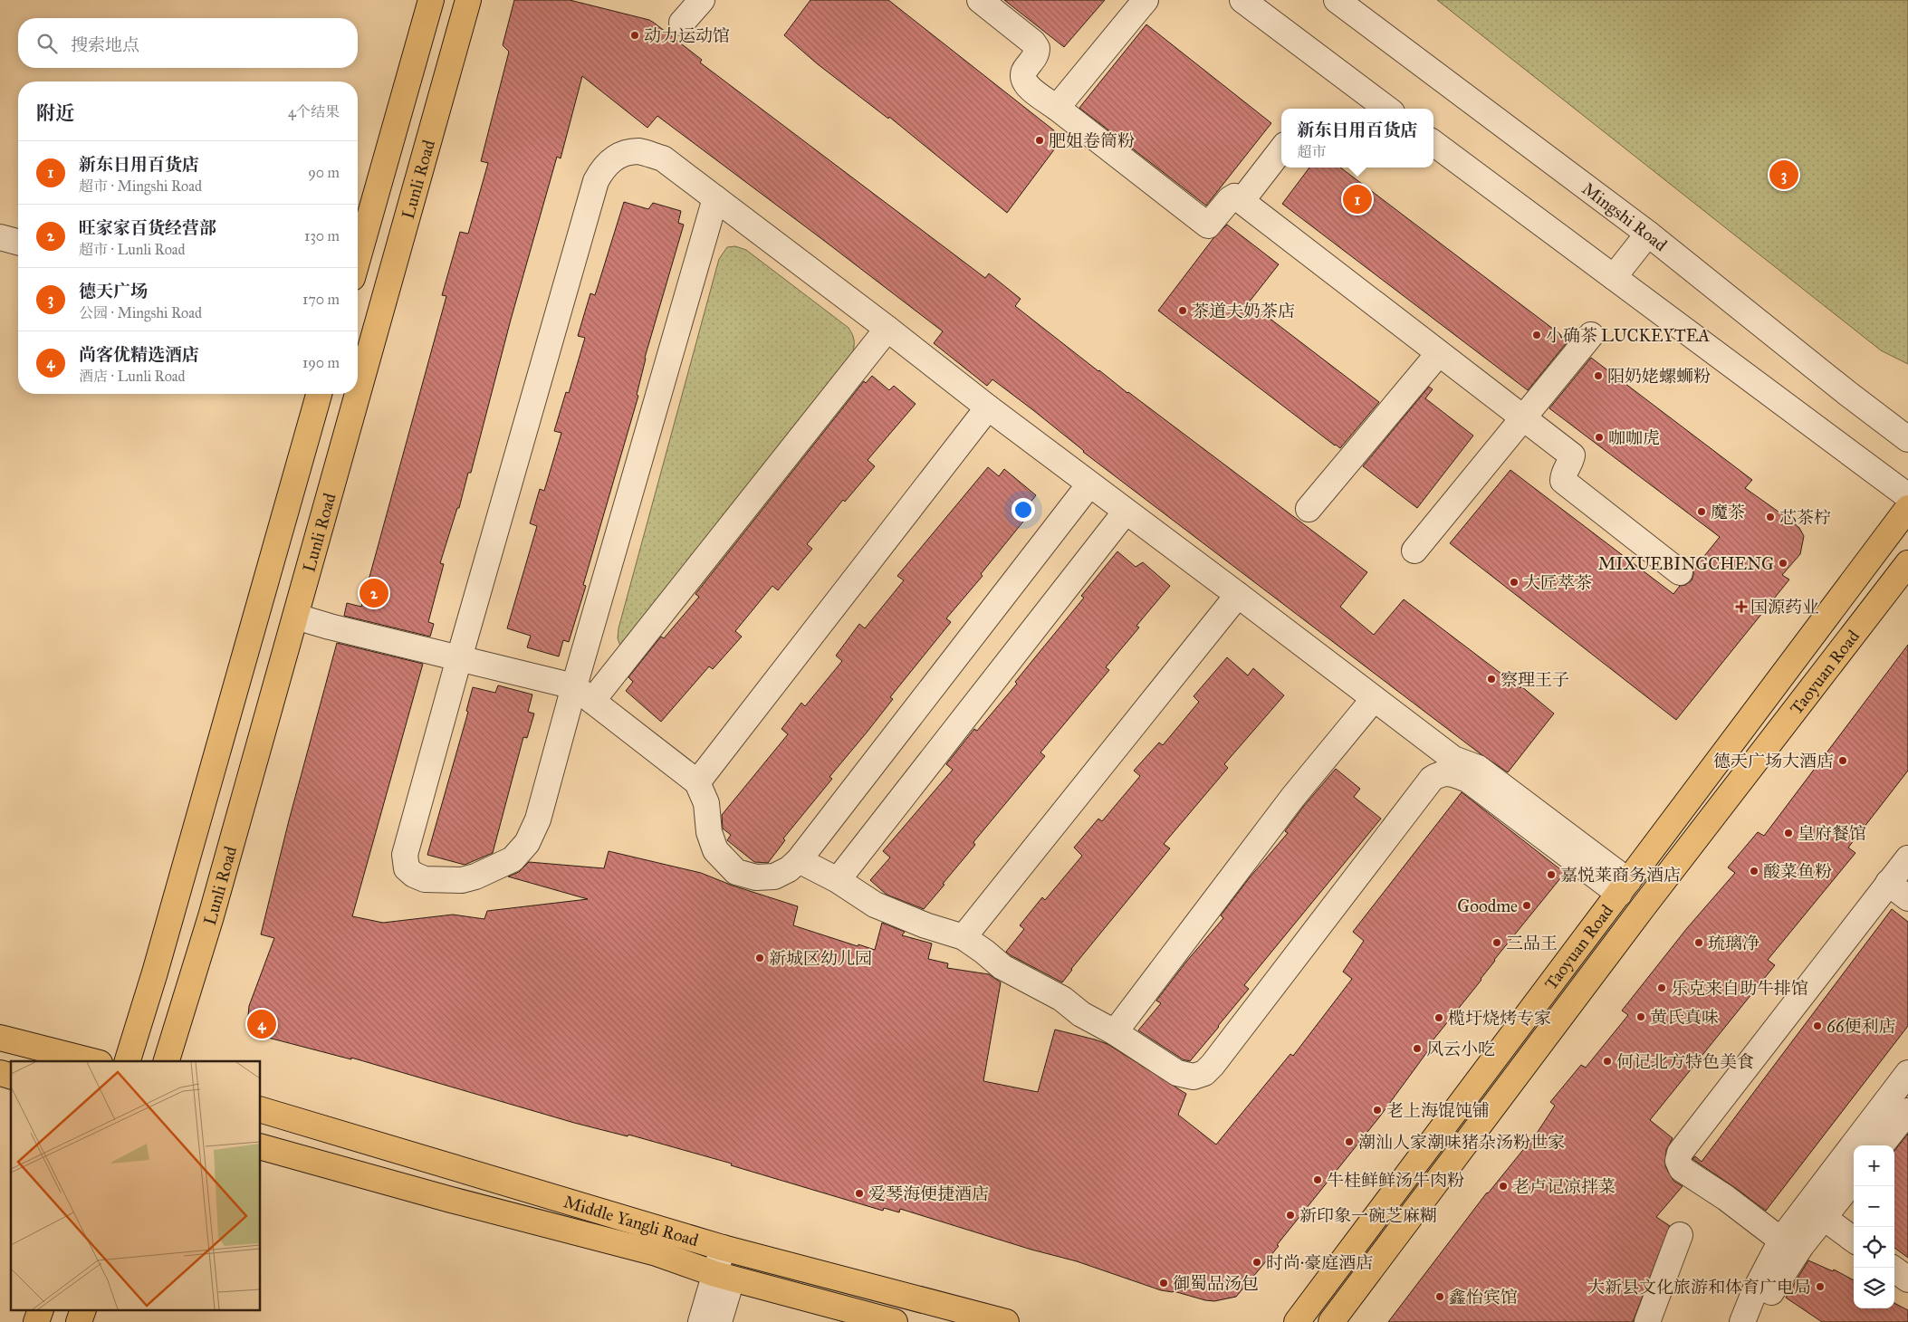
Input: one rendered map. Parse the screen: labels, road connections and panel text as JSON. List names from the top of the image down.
{
  "streets": {
    "main road": ["Lunli Road", "Taoyuan Road", "Middle Yangli Road"],
    "street": ["Mingshi Road"]
  },
  "places": {
    "other": [
      "动力运动馆",
      "肥姐卷筒粉",
      "茶道夫奶茶店",
      "小确茶 LUCKEYTEA",
      "阳奶姥螺蛳粉",
      "咖咖虎",
      "魔茶",
      "芯茶柠",
      "MIXUEBINGCHENG",
      "大匠萃茶",
      "察理王子",
      "德天广场大酒店",
      "皇府餐馆",
      "酸菜鱼粉",
      "嘉悦莱商务酒店",
      "Goodme",
      "三品王",
      "琉璃净",
      "新城区幼儿园",
      "乐克来自助牛排馆",
      "黄氏真味",
      "榄圩烧烤专家",
      "66便利店",
      "风云小吃",
      "何记北方特色美食",
      "老上海馄饨铺",
      "潮汕人家潮味猪杂汤粉世家",
      "牛桂鲜鲜汤牛肉粉",
      "老卢记凉拌菜",
      "爱琴海便捷酒店",
      "新印象一碗芝麻糊",
      "时尚·豪庭酒店",
      "御蜀品汤包",
      "大新县文化旅游和体育广电局",
      "鑫怡宾馆"
    ],
    "health": ["国源药业"]
  },
  "page": {
    "search": "搜索地点",
    "heading": ["附近", "4个结果"],
    "popup": ["新东日用百货店", "超市"],
    "list": [
      {
        "mark": "1",
        "name": "新东日用百货店",
        "note": "超市 · Mingshi Road",
        "value": "90 m"
      },
      {
        "mark": "2",
        "name": "旺家家百货经营部",
        "note": "超市 · Lunli Road",
        "value": "130 m"
      },
      {
        "mark": "3",
        "name": "德天广场",
        "note": "公园 · Mingshi Road",
        "value": "170 m"
      },
      {
        "mark": "4",
        "name": "尚客优精选酒店",
        "note": "酒店 · Lunli Road",
        "value": "190 m"
      }
    ],
    "pins": [
      "3",
      "1",
      "2",
      "4"
    ],
    "map_buttons": ["+", "−"]
  }
}
